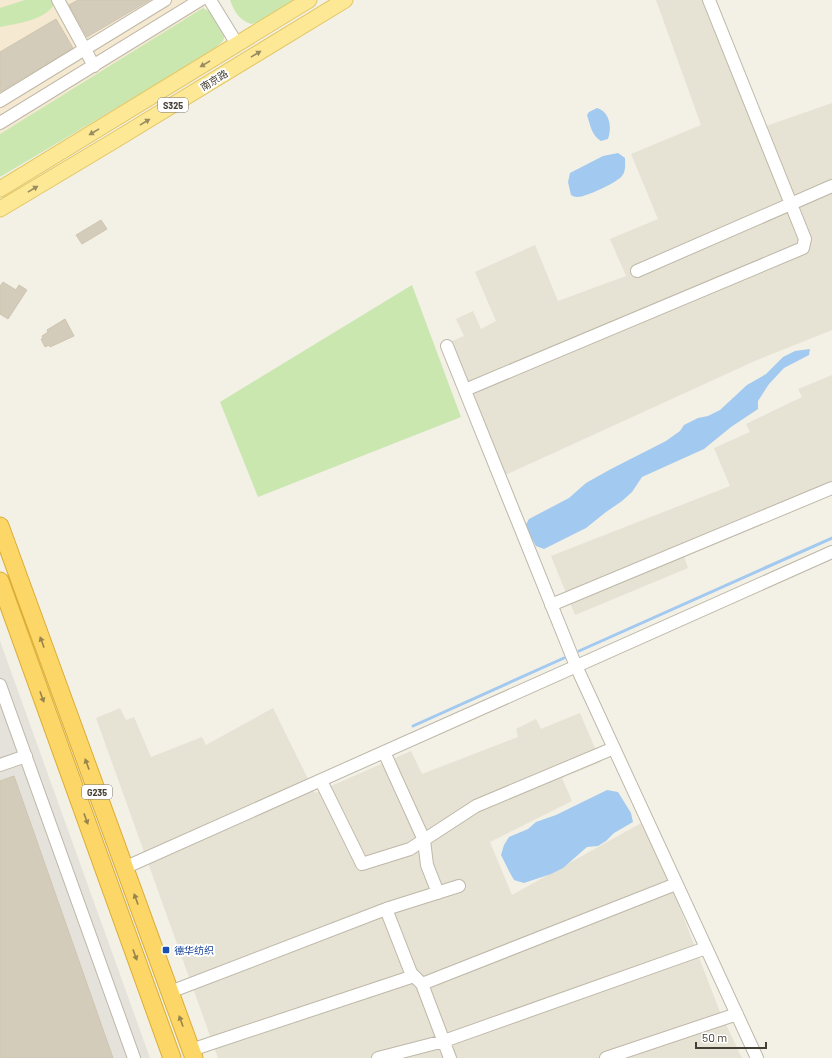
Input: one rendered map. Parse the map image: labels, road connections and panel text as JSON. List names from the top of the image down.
{
  "streets": {
    "highway": ["G235"],
    "main road": ["南京路", "S325"]
  },
  "places": {
    "transit": ["德华纺织"]
  },
  "scale_bar": "50 m"
}
